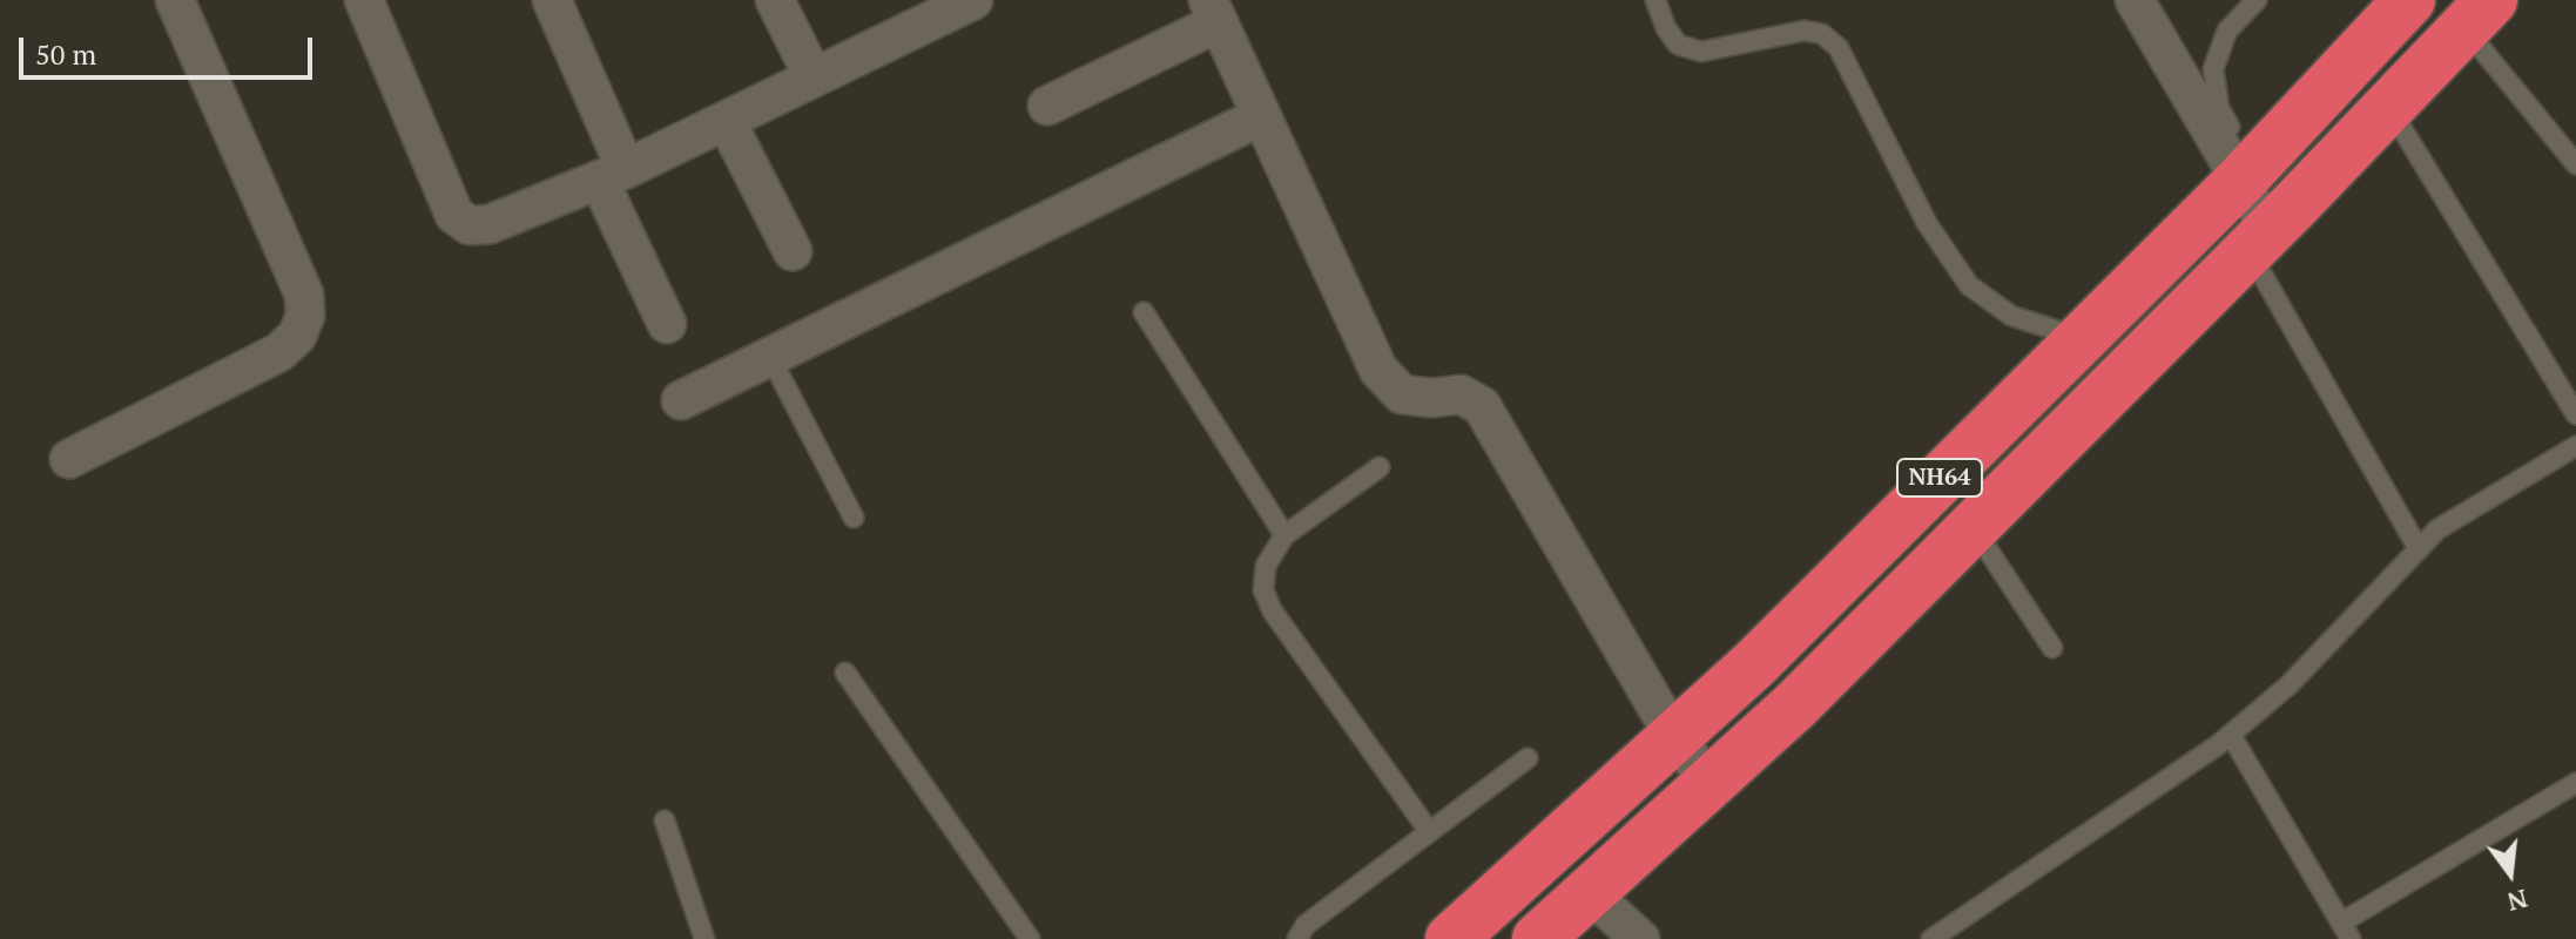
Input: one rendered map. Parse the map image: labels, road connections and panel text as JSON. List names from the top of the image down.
{
  "streets": {
    "highway": ["NH64"]
  },
  "scale_bar": "50 m",
  "north": "bottom"
}
